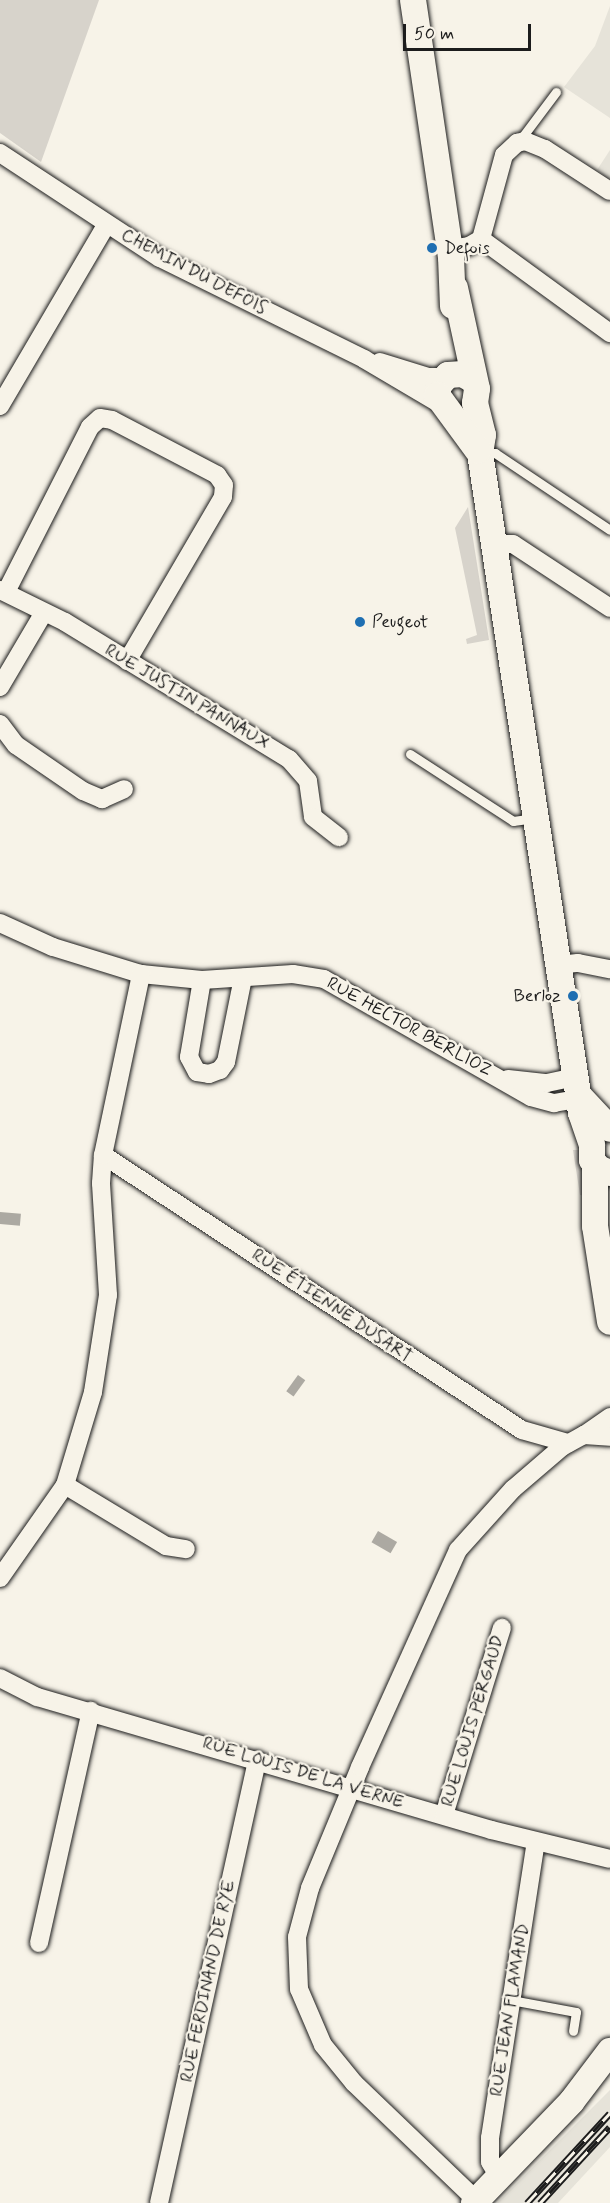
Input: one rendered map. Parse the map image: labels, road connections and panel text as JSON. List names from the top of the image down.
{
  "streets": {
    "street": [
      "CHEMIN DU DEFOIS",
      "RUE JUSTIN PANNAUX",
      "RUE HECTOR BERLIOZ",
      "RUE ÉTIENNE DUSART",
      "RUE LOUIS PERGAUD",
      "RUE LOUIS DE LA VERNE",
      "RUE FERDINAND DE RYE",
      "RUE JEAN FLAMAND"
    ]
  },
  "crossings": [
    ["RUE LOUIS PERGAUD", "RUE LOUIS DE LA VERNE"],
    ["RUE LOUIS DE LA VERNE", "RUE FERDINAND DE RYE"],
    ["RUE LOUIS DE LA VERNE", "RUE JEAN FLAMAND"]
  ],
  "places": ["Defois", "Peugeot", "Berloz"],
  "scale_bar": "50 m"
}
